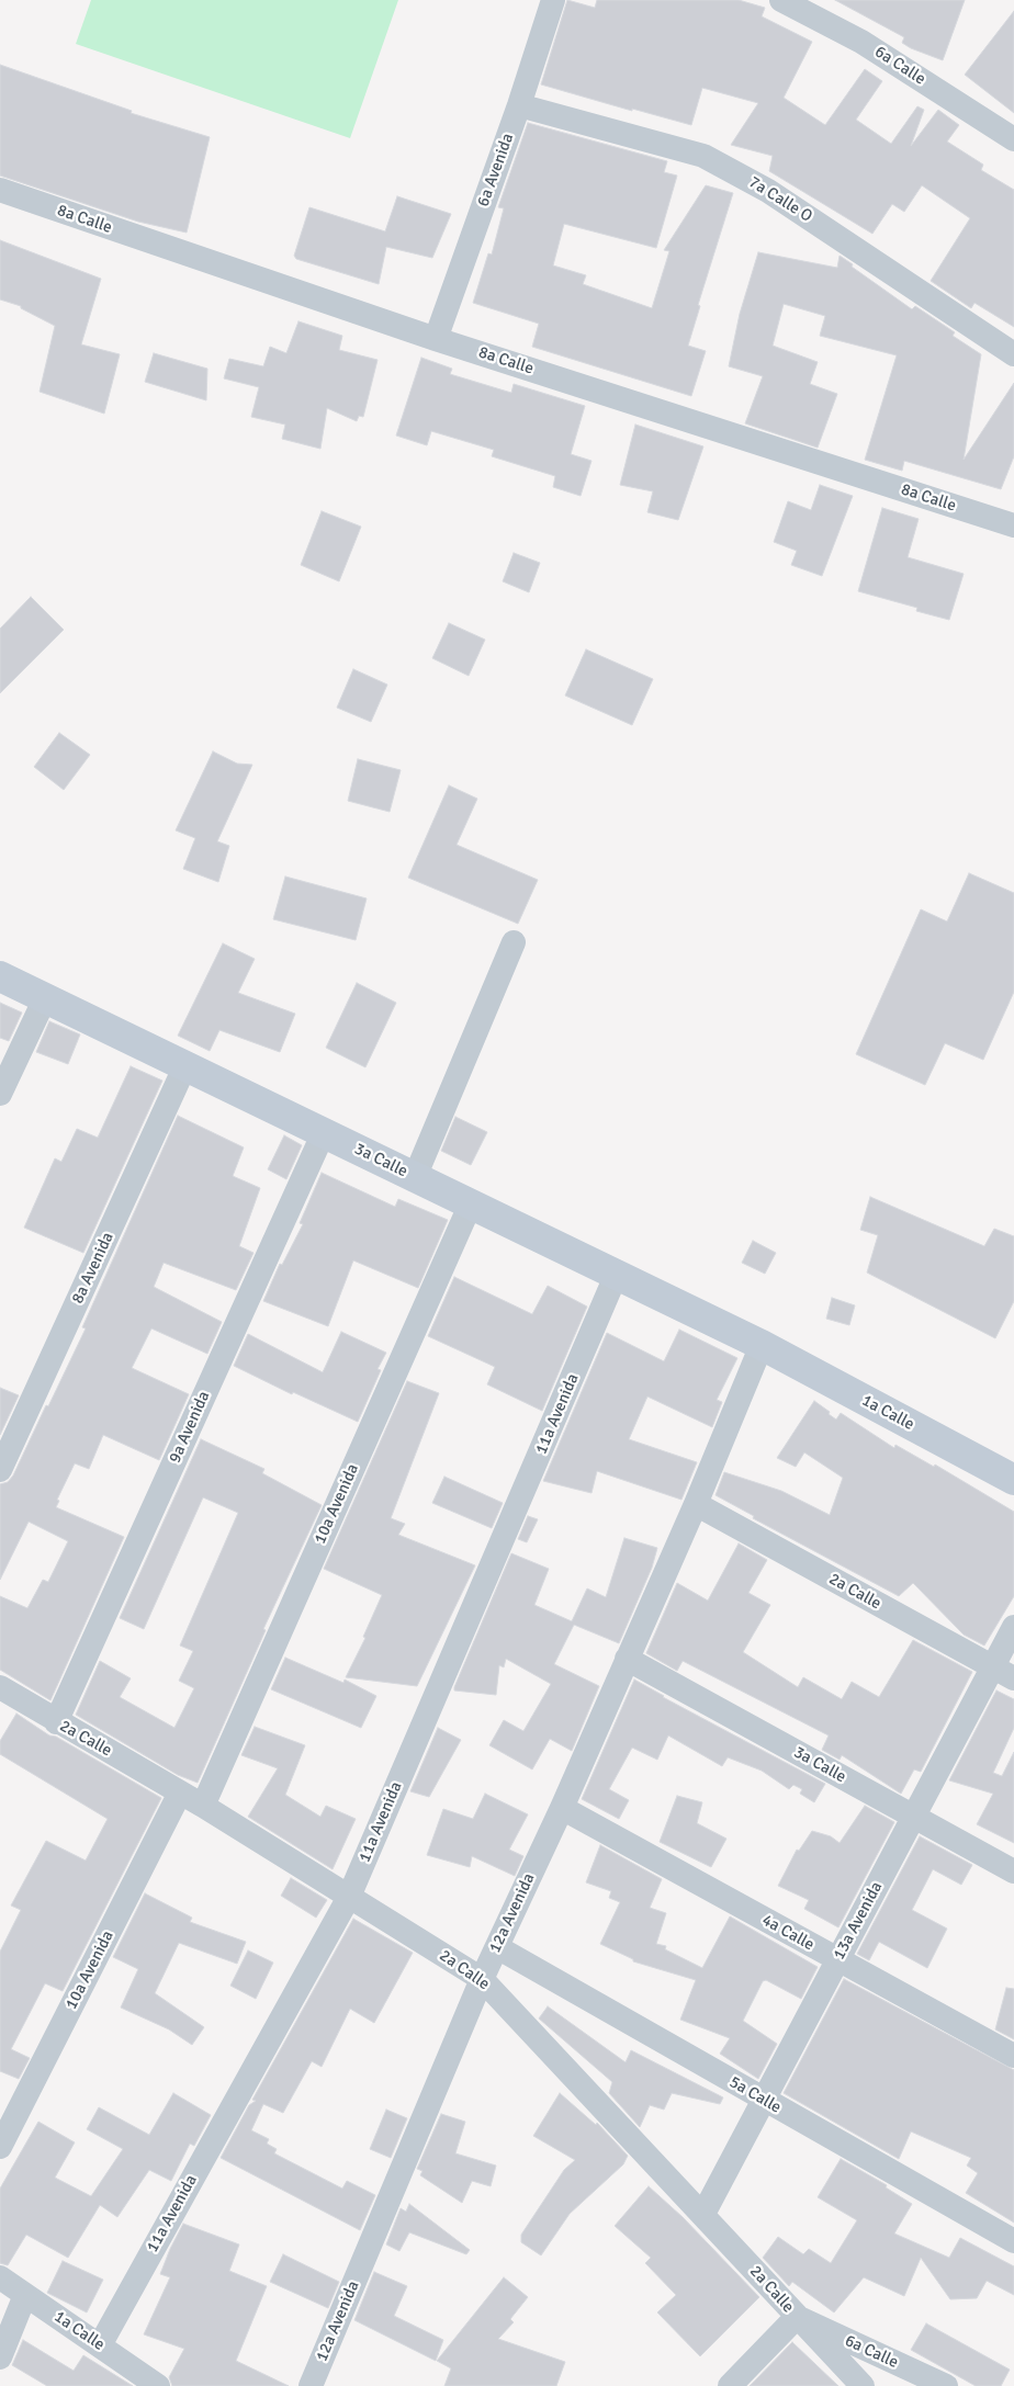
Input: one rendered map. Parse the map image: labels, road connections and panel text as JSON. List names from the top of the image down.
{
  "streets": {
    "street": [
      "6a Calle",
      "6a Avenida",
      "7a Calle O",
      "8a Calle",
      "3a Calle",
      "8a Avenida",
      "1a Calle",
      "11a Avenida",
      "9a Avenida",
      "10a Avenida",
      "2a Calle",
      "12a Avenida",
      "13a Avenida",
      "4a Calle",
      "5a Calle"
    ]
  },
  "crossings": [
    ["6a Calle", "2a Calle"],
    ["6a Avenida", "7a Calle O"],
    ["6a Avenida", "8a Calle"],
    ["3a Calle", "8a Avenida"],
    ["3a Calle", "1a Calle"],
    ["3a Calle", "11a Avenida"],
    ["3a Calle", "9a Avenida"],
    ["3a Calle", "10a Avenida"],
    ["3a Calle", "12a Avenida"],
    ["3a Calle", "13a Avenida"],
    ["1a Calle", "11a Avenida"],
    ["1a Calle", "12a Avenida"],
    ["11a Avenida", "2a Calle"],
    ["9a Avenida", "2a Calle"],
    ["10a Avenida", "2a Calle"],
    ["2a Calle", "12a Avenida"],
    ["2a Calle", "13a Avenida"],
    ["12a Avenida", "4a Calle"],
    ["12a Avenida", "5a Calle"],
    ["13a Avenida", "4a Calle"],
    ["13a Avenida", "5a Calle"]
  ]
}
